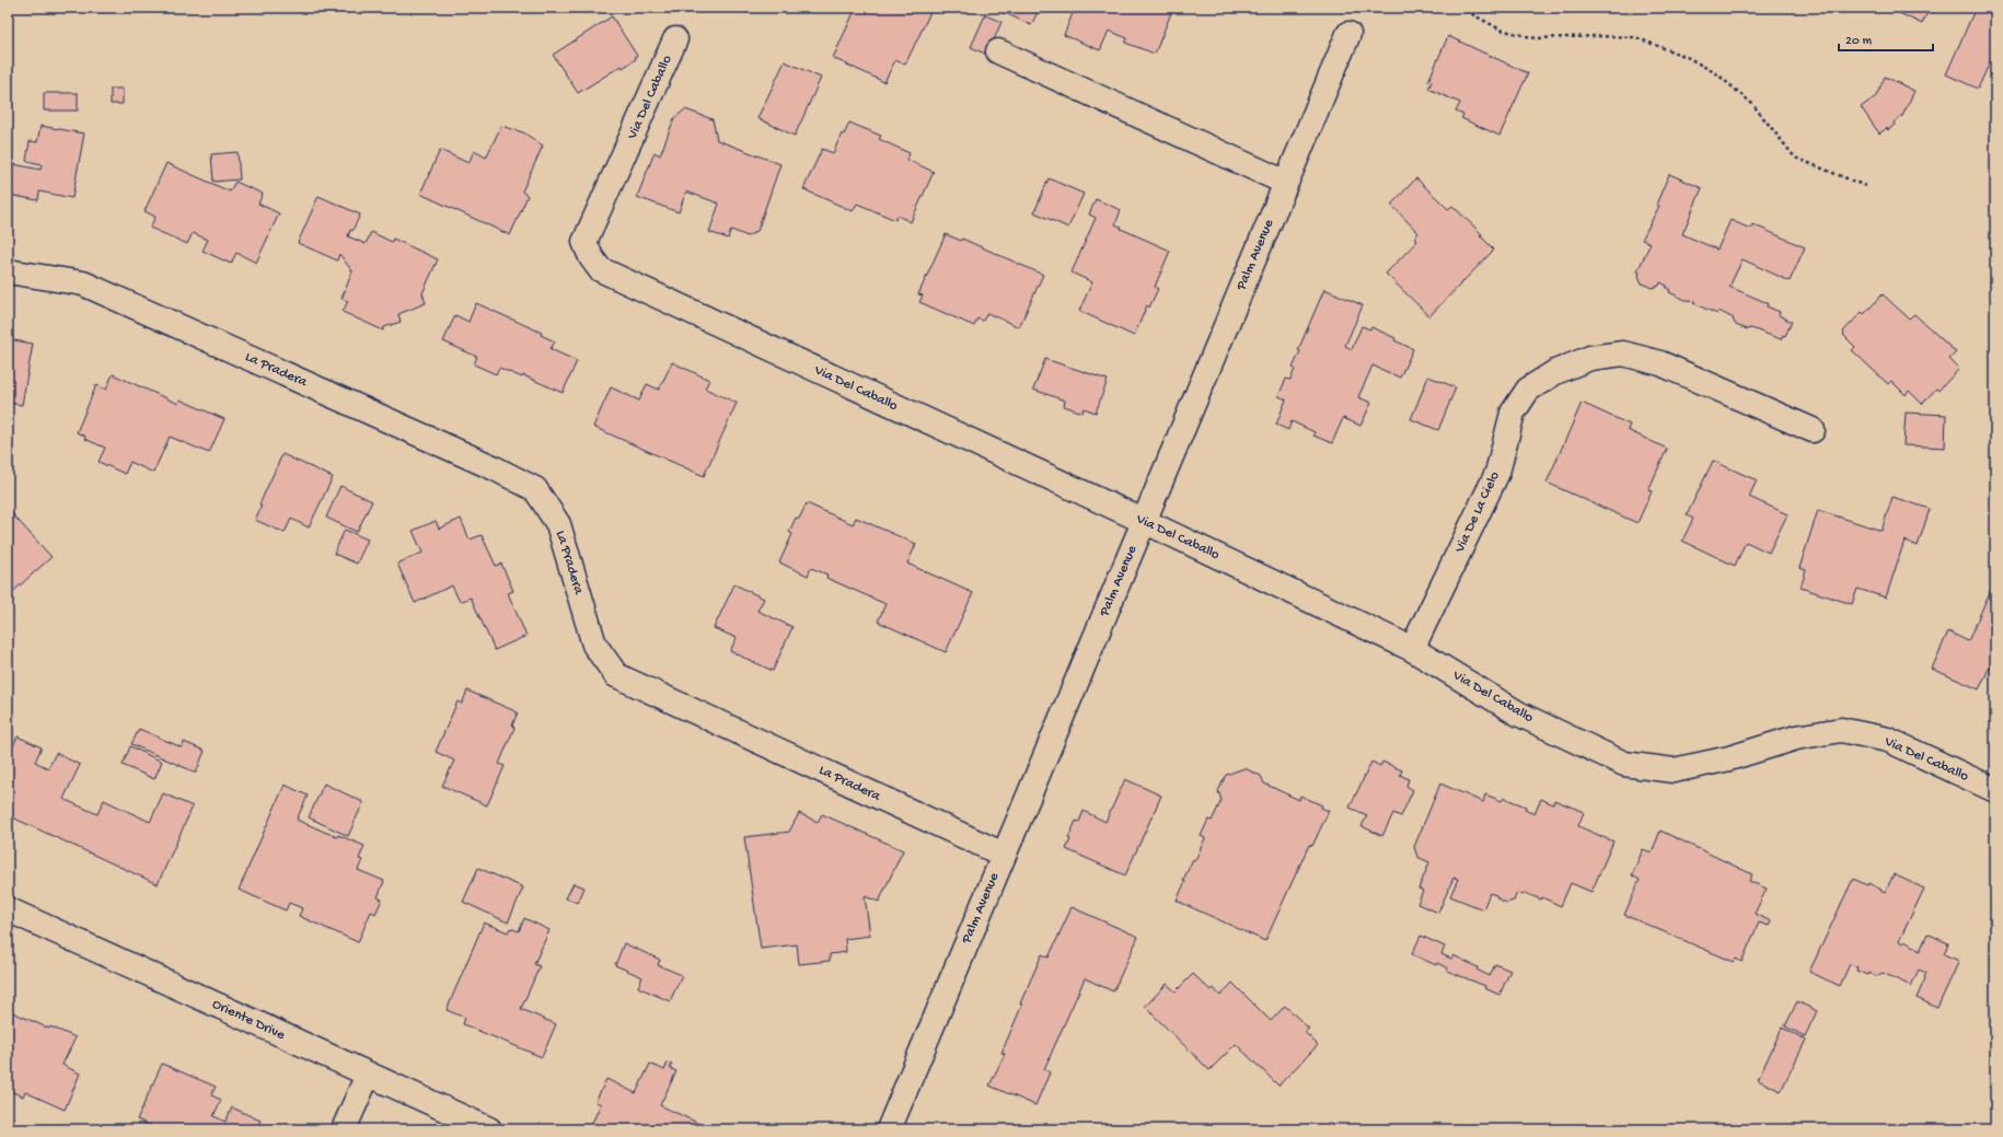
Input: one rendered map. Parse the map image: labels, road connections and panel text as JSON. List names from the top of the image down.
{
  "streets": {
    "street": [
      "Via Del Caballo",
      "Palm Avenue",
      "La Pradera",
      "Via De La Cielo",
      "Oriente Drive"
    ]
  },
  "crossings": [
    ["Via Del Caballo", "Palm Avenue"],
    ["Via Del Caballo", "Via De La Cielo"],
    ["Palm Avenue", "La Pradera"]
  ],
  "scale_bar": "20 m"
}
